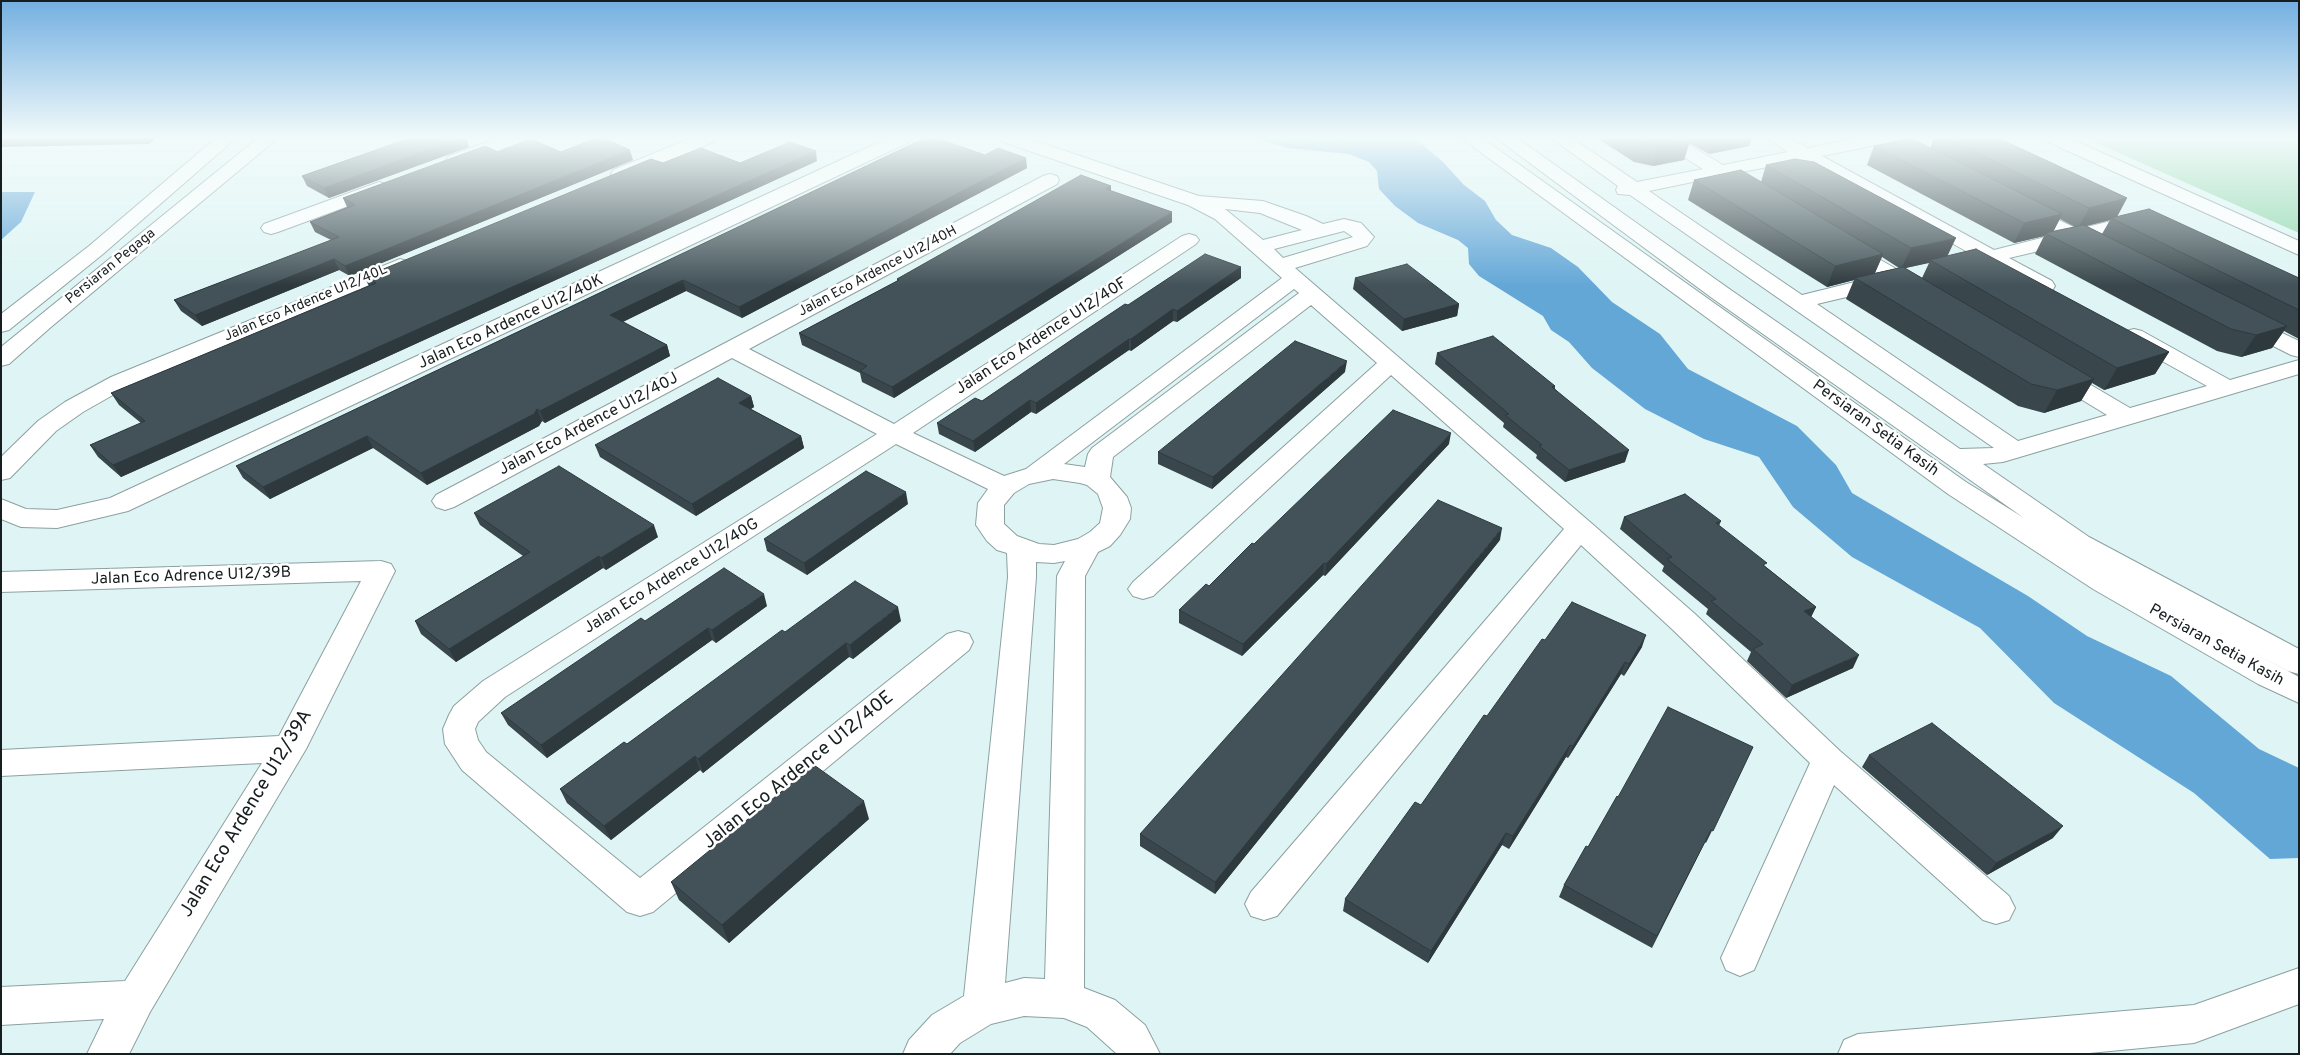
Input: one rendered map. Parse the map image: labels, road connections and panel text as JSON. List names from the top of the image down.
{
  "streets": {
    "street": [
      "Persiaran Pegaga",
      "Jalan Eco Ardence U12/40H",
      "Jalan Eco Ardence U12/40L",
      "Jalan Eco Ardence U12/40K",
      "Jalan Eco Ardence U12/40F",
      "Jalan Eco Ardence U12/40J",
      "Persiaran Setia Kasih",
      "Jalan Eco Adrence U12/39B",
      "Jalan Eco Ardence U12/40G",
      "Jalan Eco Ardence U12/40E",
      "Jalan Eco Ardence U12/39A"
    ]
  },
  "crossings": [
    ["Jalan Eco Ardence U12/40H", "Jalan Eco Ardence U12/40J"],
    ["Jalan Eco Ardence U12/40F", "Jalan Eco Ardence U12/40G"],
    ["Jalan Eco Adrence U12/39B", "Jalan Eco Ardence U12/39A"],
    ["Jalan Eco Ardence U12/40G", "Jalan Eco Ardence U12/40E"]
  ]
}
